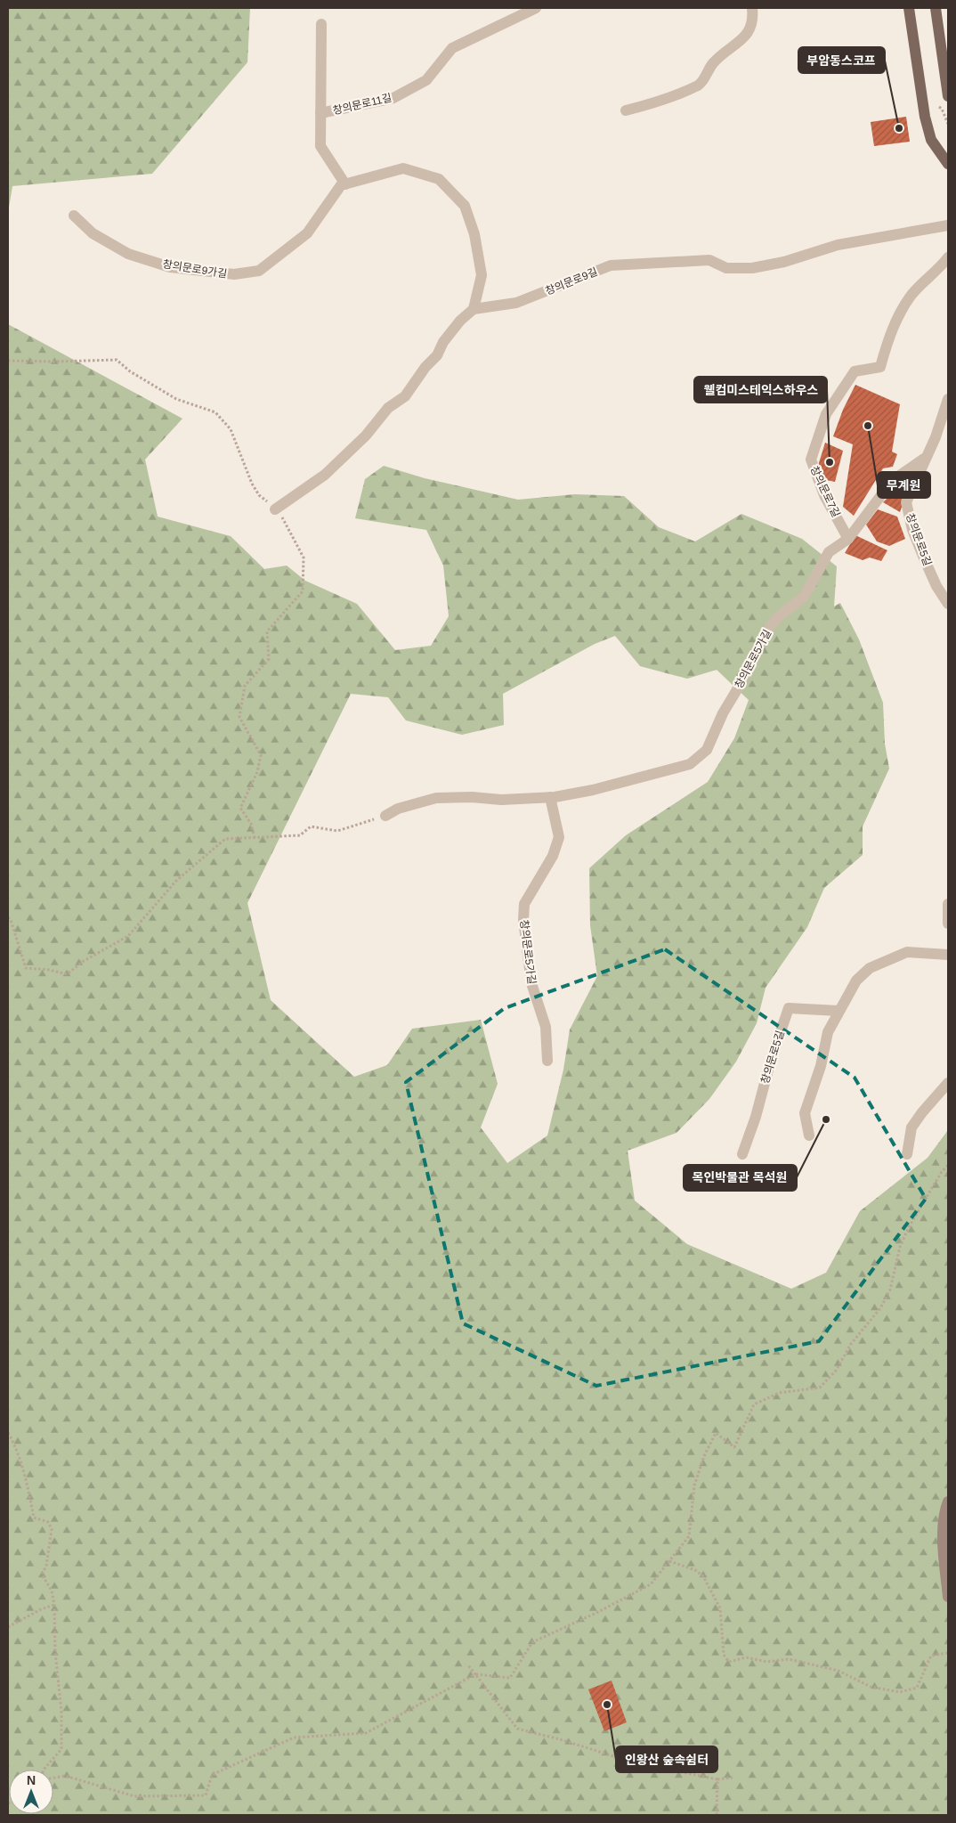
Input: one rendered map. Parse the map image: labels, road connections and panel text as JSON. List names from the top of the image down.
{
  "streets": {
    "street": [
      "창의문로11길",
      "창의문로9가길",
      "창의문로9길",
      "창의문로7길",
      "창의문로5길",
      "창의문로5가길"
    ]
  },
  "crossings": [
    ["창의문로7길", "창의문로5가길"],
    ["창의문로5길", "창의문로5가길"]
  ],
  "places": [
    "부암동스코프",
    "무계원",
    "웰컴미스테익스하우스",
    "목인박물관 목석원",
    "인왕산 숲속쉼터"
  ],
  "north": "top"
}
